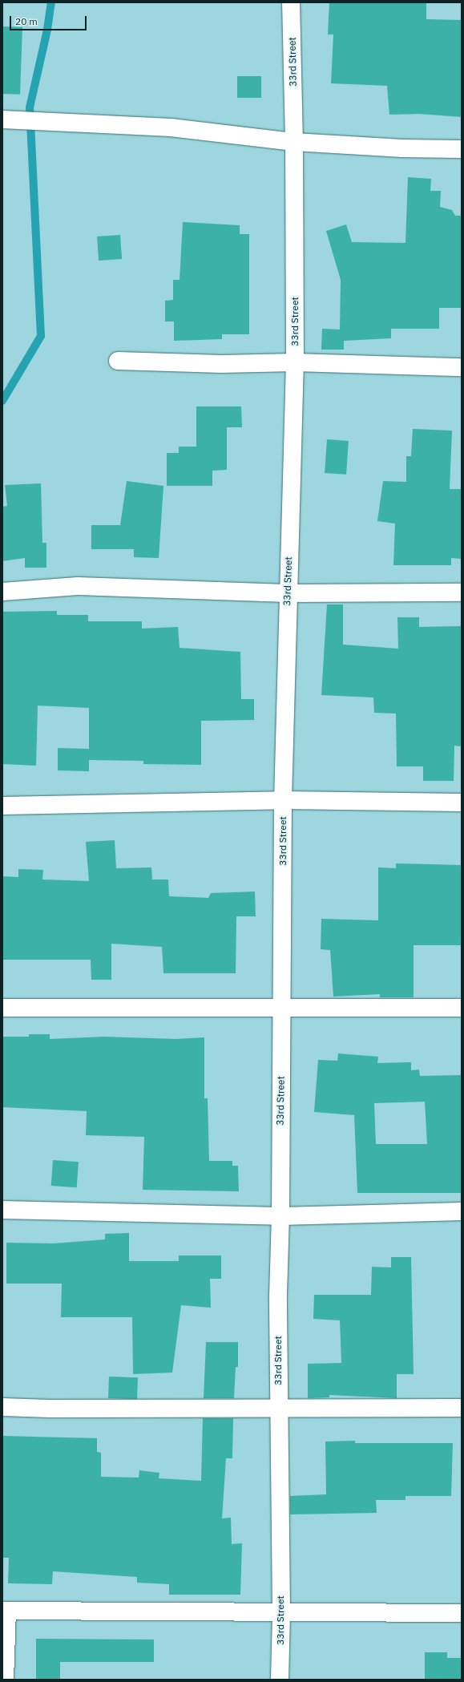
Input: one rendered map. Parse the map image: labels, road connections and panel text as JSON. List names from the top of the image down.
{
  "streets": {
    "street": ["33rd Street"]
  },
  "scale_bar": "20 m"
}
